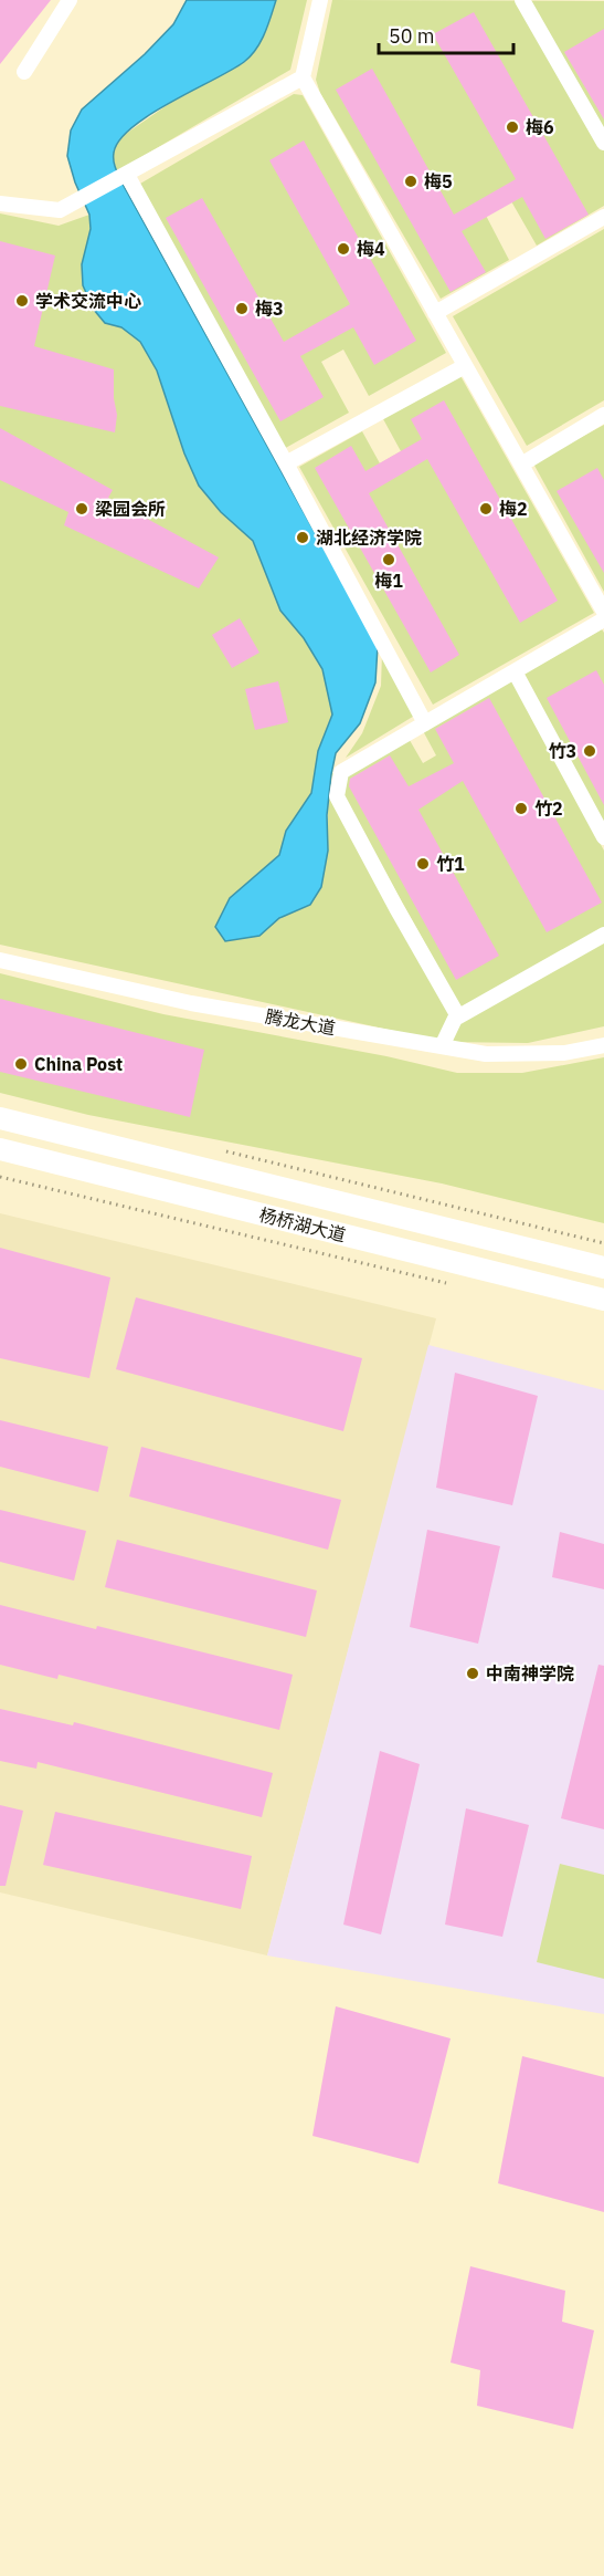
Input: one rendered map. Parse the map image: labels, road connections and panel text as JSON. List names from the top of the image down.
{
  "streets": {
    "main road": ["杨桥湖大道"],
    "street": ["腾龙大道"]
  },
  "places": [
    "梅6",
    "梅5",
    "梅4",
    "学术交流中心",
    "梅3",
    "梁园会所",
    "梅2",
    "湖北经济学院",
    "梅1",
    "竹3",
    "竹2",
    "竹1",
    "China Post",
    "中南神学院"
  ],
  "scale_bar": "50 m"
}
